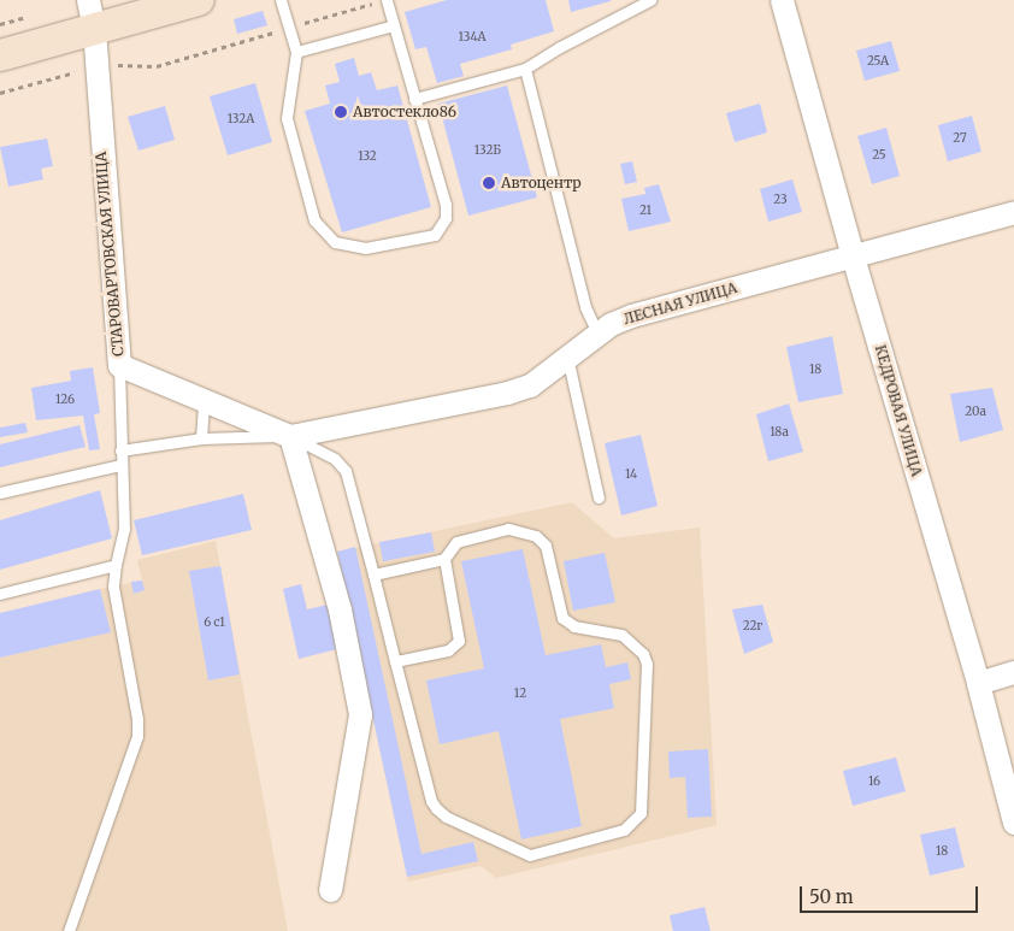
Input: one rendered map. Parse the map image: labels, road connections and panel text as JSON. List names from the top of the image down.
{
  "streets": {
    "street": ["СТАРОВАРТОВСКАЯ УЛИЦА", "ЛЕСНАЯ УЛИЦА", "КЕДРОВАЯ УЛИЦА"]
  },
  "crossings": [
    ["СТАРОВАРТОВСКАЯ УЛИЦА", "ЛЕСНАЯ УЛИЦА"],
    ["ЛЕСНАЯ УЛИЦА", "КЕДРОВАЯ УЛИЦА"]
  ],
  "places": ["Автостекло86", "Автоцентр"],
  "house_numbers": [
    "134А",
    "25А",
    "132А",
    "27",
    "132Б",
    "25",
    "132",
    "23",
    "21",
    "18",
    "126",
    "20а",
    "18а",
    "14",
    "6 с1",
    "22г",
    "12",
    "16",
    "18"
  ],
  "scale_bar": "50 m"
}
